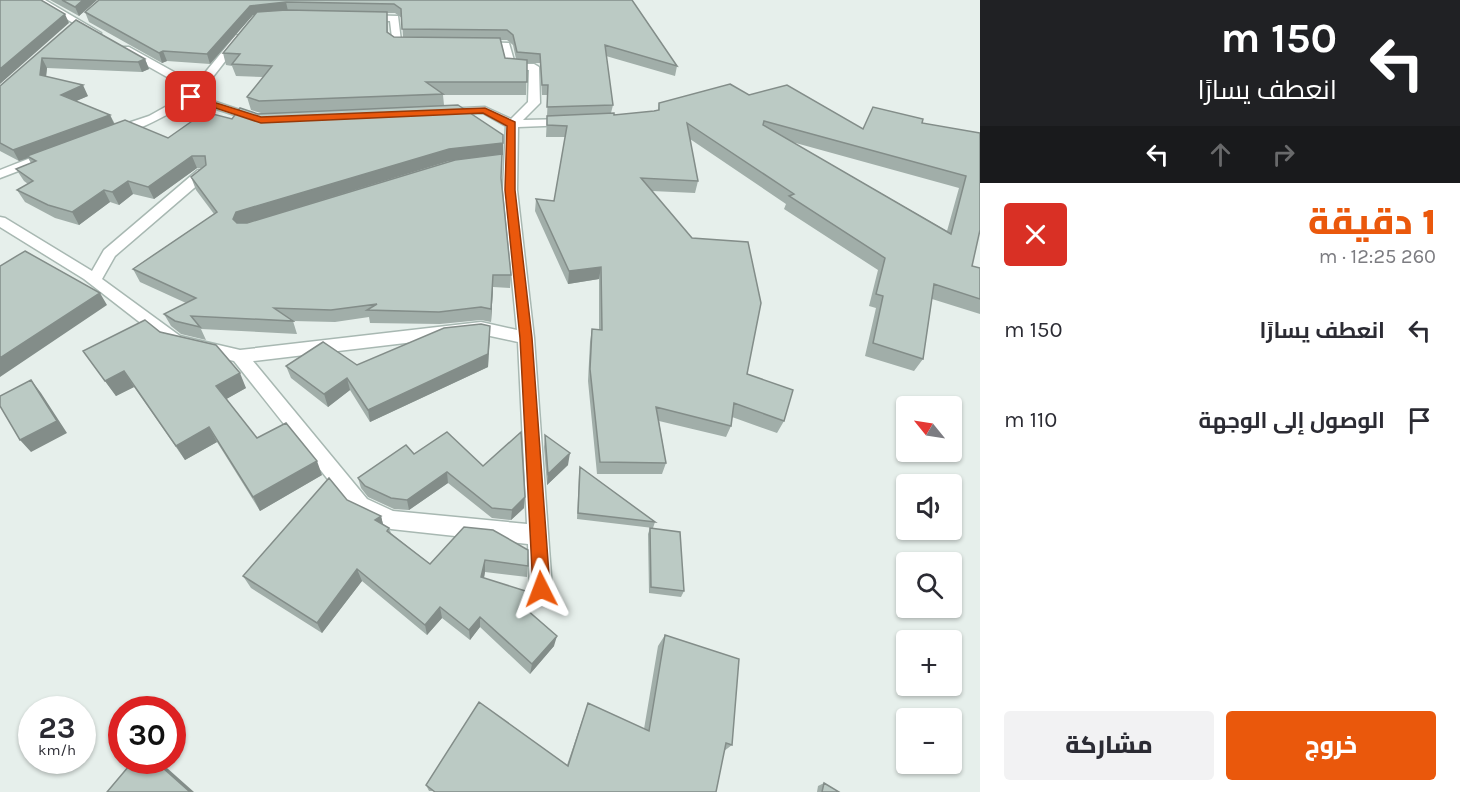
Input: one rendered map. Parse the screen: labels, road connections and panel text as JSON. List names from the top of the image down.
{
  "north": "top left",
  "page": {
    "turn": ["150 m", "انعطف يسارًا"],
    "heading": ["1 دقيقة", "260 m · 12:25"],
    "list": [
      {
        "name": "انعطف يسارًا",
        "value": "150 m"
      },
      {
        "name": "الوصول إلى الوجهة",
        "value": "110 m"
      }
    ],
    "map_buttons": ["+", "−"],
    "speed": "23 km/h",
    "limit": "30",
    "buttons": ["خروج", "مشاركة"]
  }
}
